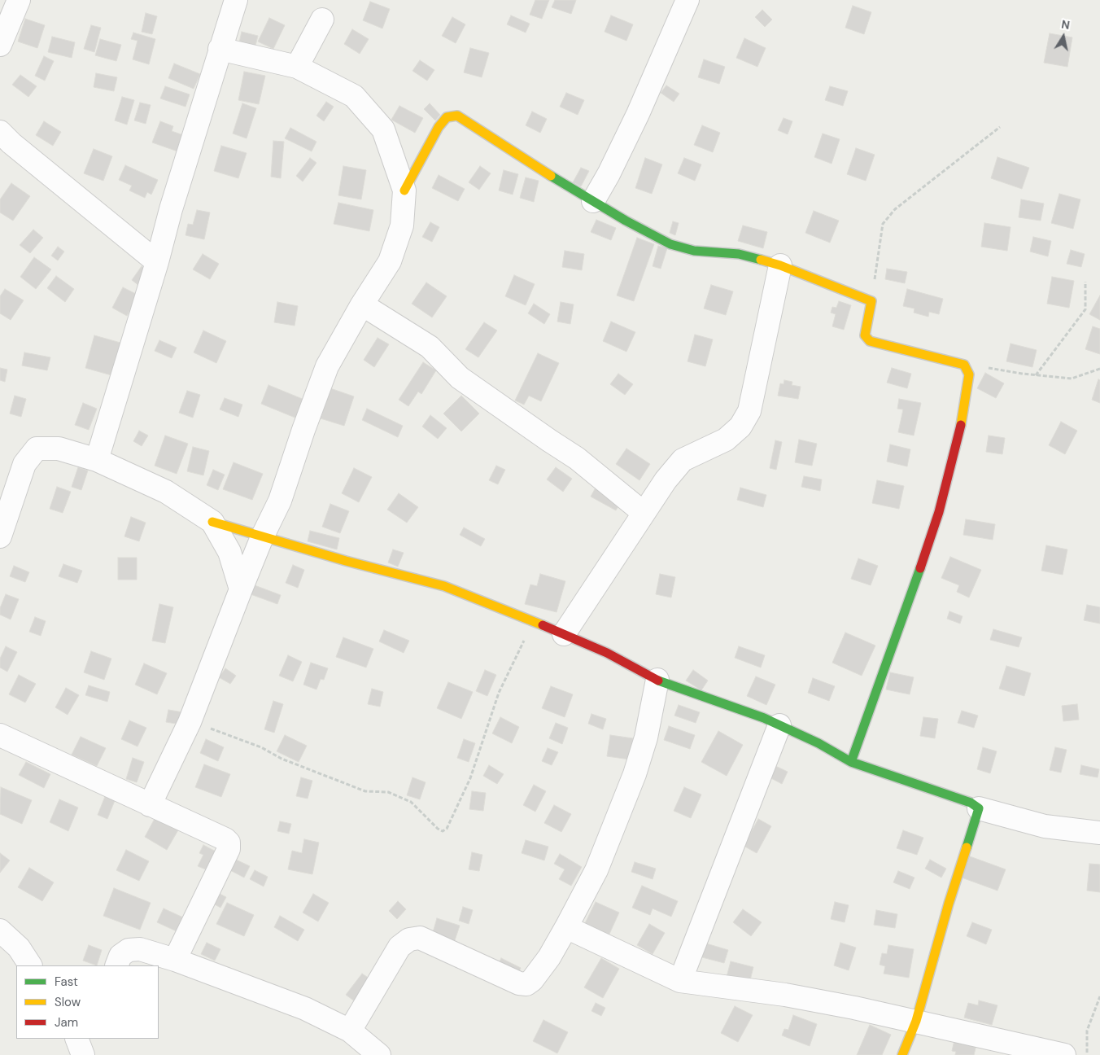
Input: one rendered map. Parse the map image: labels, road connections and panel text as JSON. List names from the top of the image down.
{
  "legend": ["Fast", "Slow", "Jam"],
  "north": "top"
}
